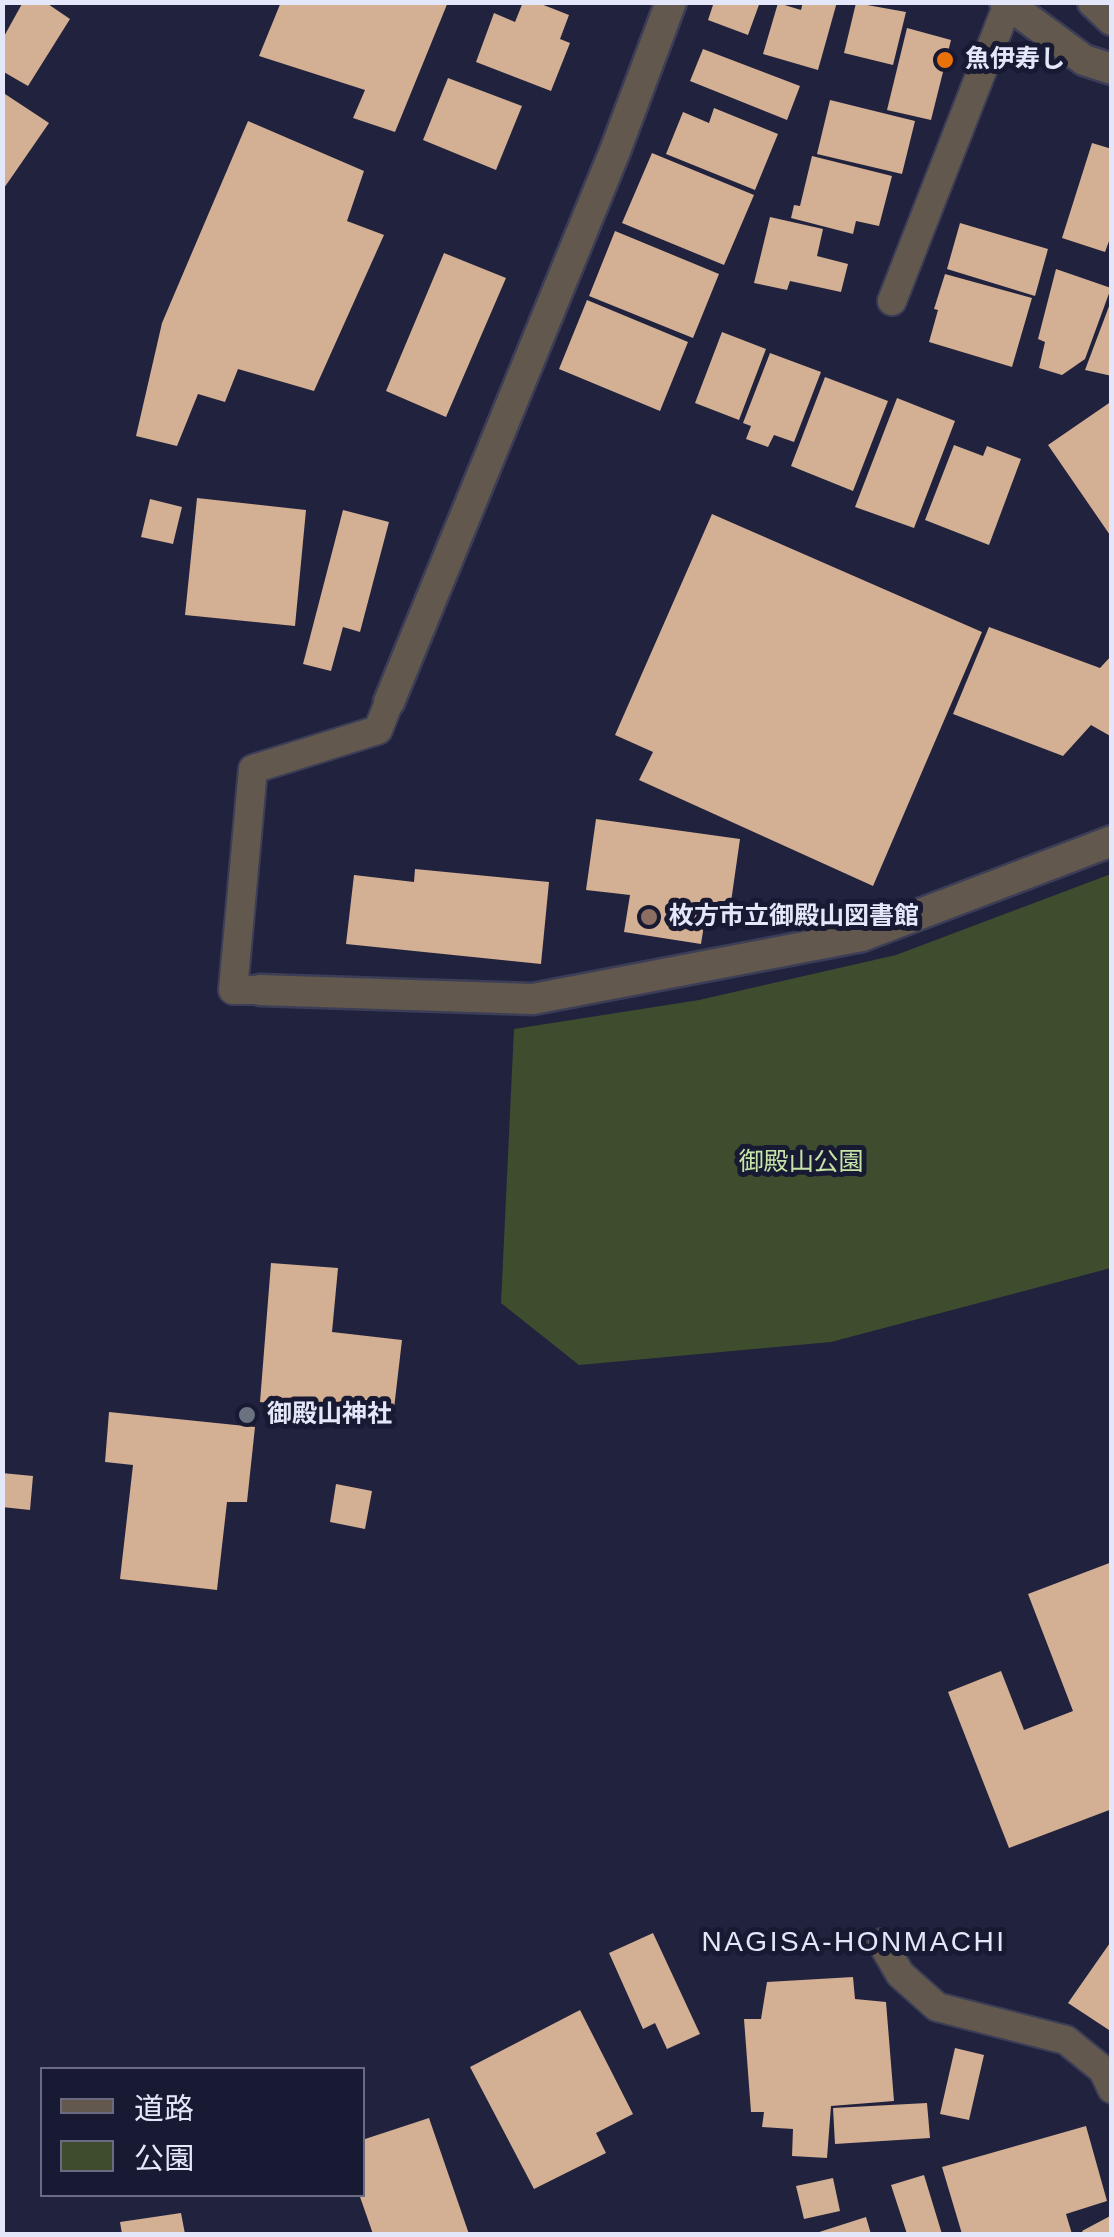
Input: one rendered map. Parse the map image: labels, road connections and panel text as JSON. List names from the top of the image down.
{
  "districts": ["NAGISA-HONMACHI"],
  "parks": ["御殿山公園"],
  "places": ["魚伊寿し", "枚方市立御殿山図書館", "御殿山神社"],
  "legend": ["道路", "公園"]
}
